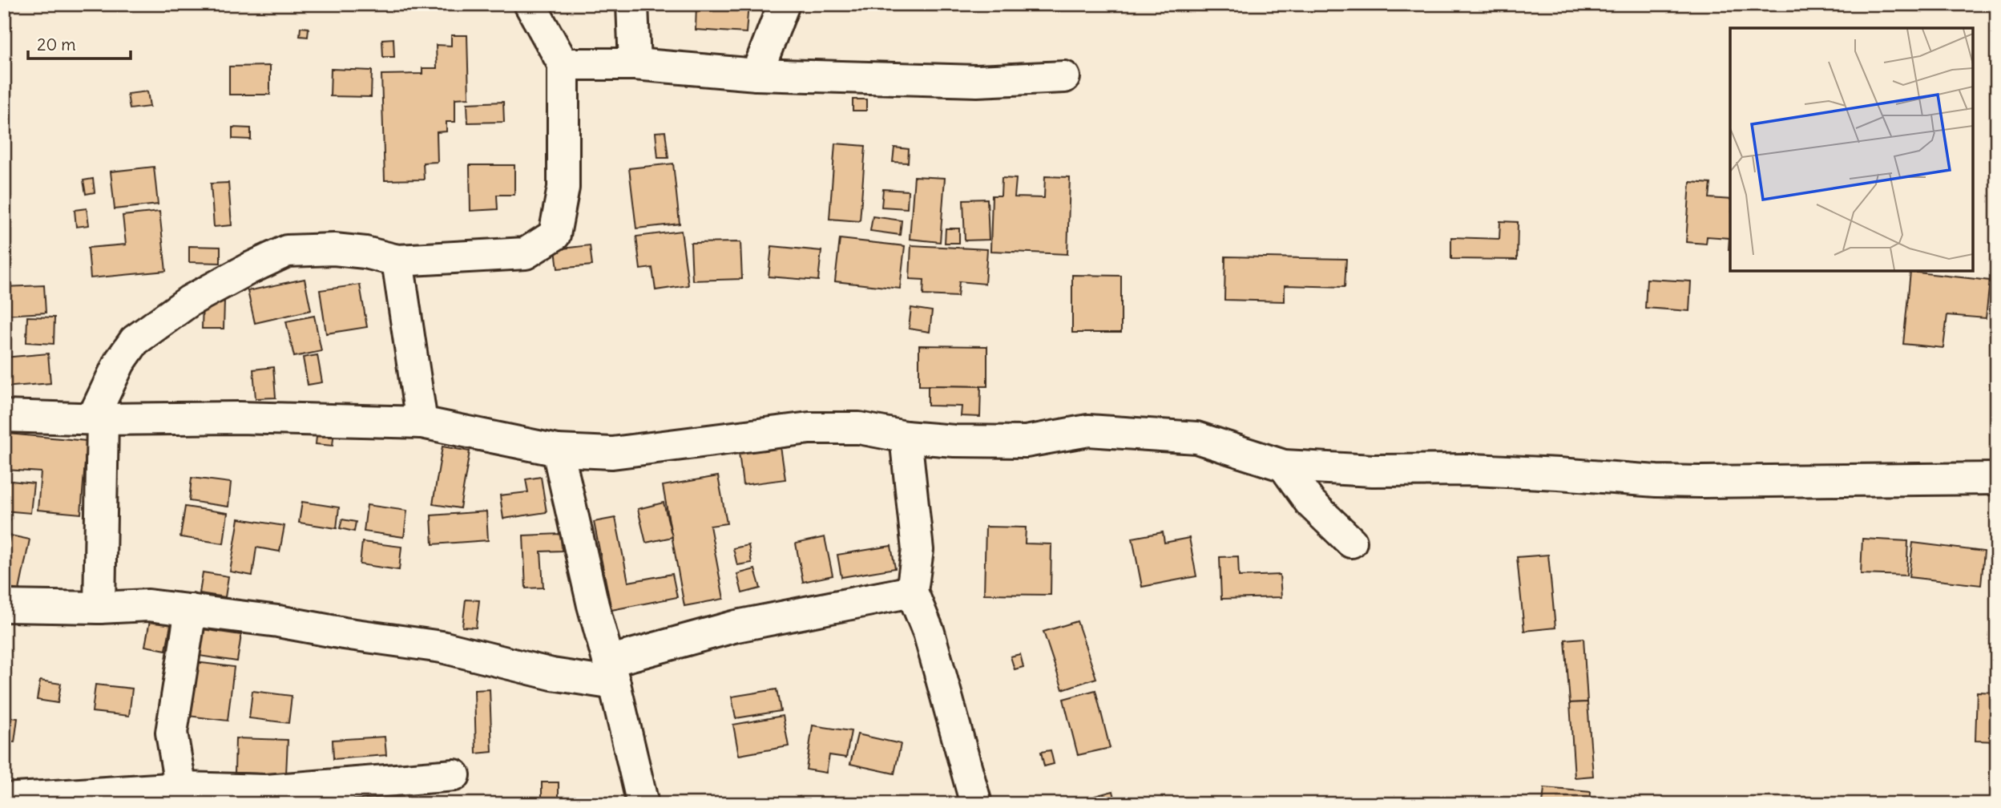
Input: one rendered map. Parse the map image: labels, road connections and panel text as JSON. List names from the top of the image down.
{
  "scale_bar": "20 m"
}
